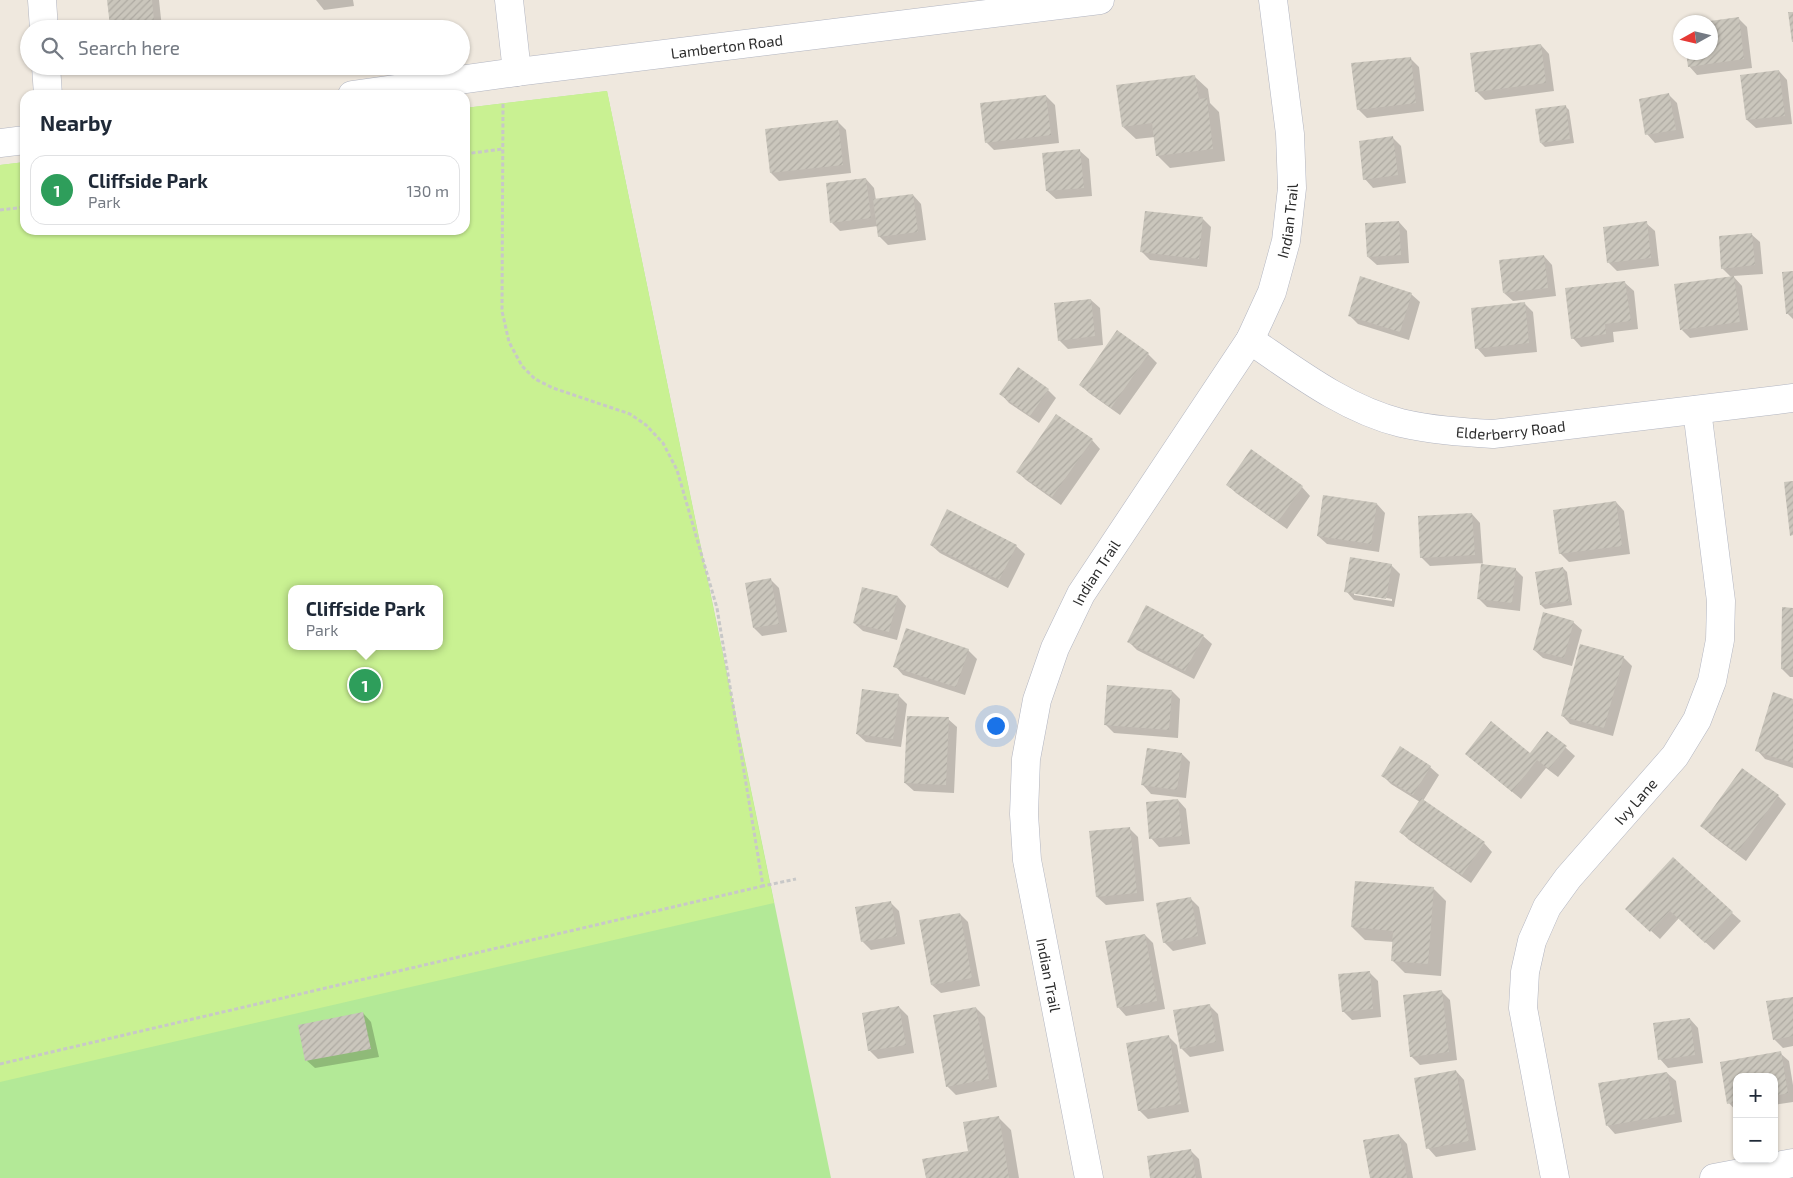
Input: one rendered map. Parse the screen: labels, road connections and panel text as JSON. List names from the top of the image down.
{
  "streets": {
    "street": [
      "Lamberton Road",
      "Indian Trail",
      "Elderberry Road",
      "Ivy Lane"
    ]
  },
  "crossings": [
    ["Indian Trail", "Elderberry Road"],
    ["Elderberry Road", "Ivy Lane"]
  ],
  "north": "left",
  "page": {
    "search": "Search here",
    "heading": "Nearby",
    "list": [
      {
        "mark": "1",
        "name": "Cliffside Park",
        "note": "Park",
        "value": "130 m"
      }
    ],
    "popup": ["Cliffside Park", "Park"],
    "pins": "1",
    "map_buttons": ["+", "−"]
  }
}
